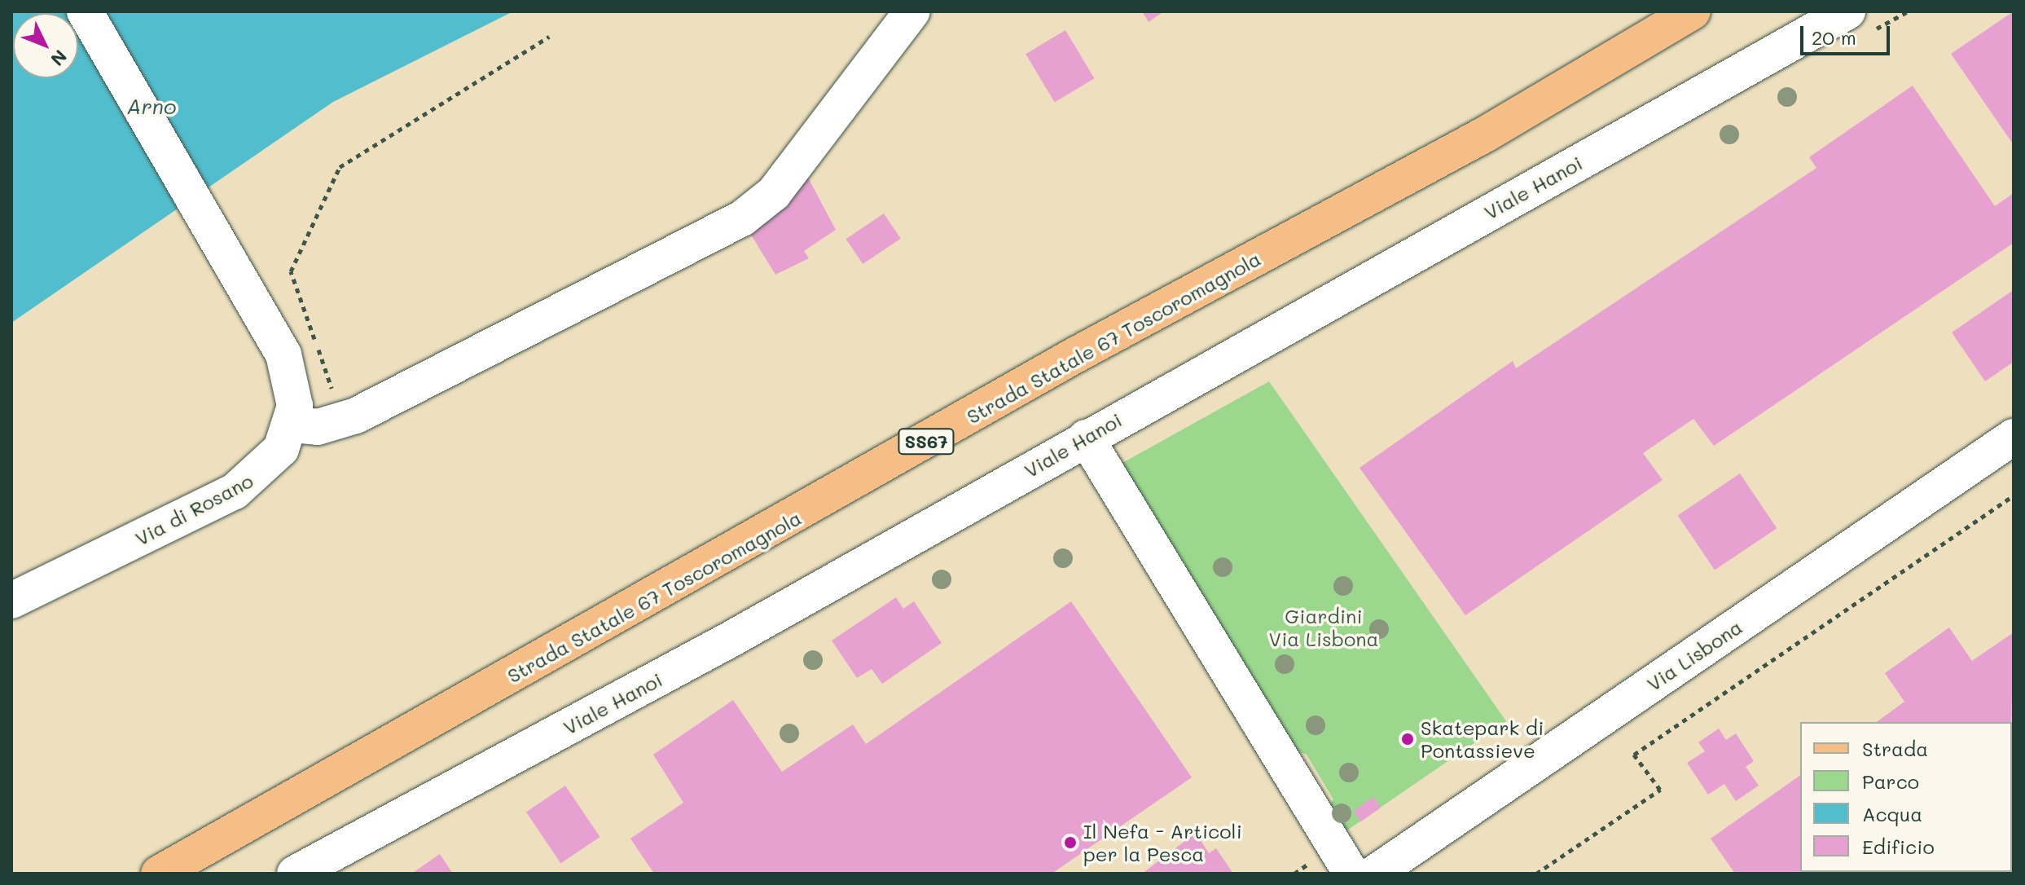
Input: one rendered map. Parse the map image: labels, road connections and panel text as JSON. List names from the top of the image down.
{
  "streets": {
    "main road": ["Strada Statale 67 Toscoromagnola", "SS67"],
    "street": ["Viale Hanoi", "Via di Rosano", "Via Lisbona"]
  },
  "water": ["Arno"],
  "parks": ["Giardini Via Lisbona"],
  "places": ["Skatepark di Pontassieve", "Il Nefa - Articoli per la Pesca"],
  "legend": [
    "Strada",
    "Parco",
    "Acqua",
    "Edificio"
  ],
  "scale_bar": "20 m",
  "north": "bottom right"
}
